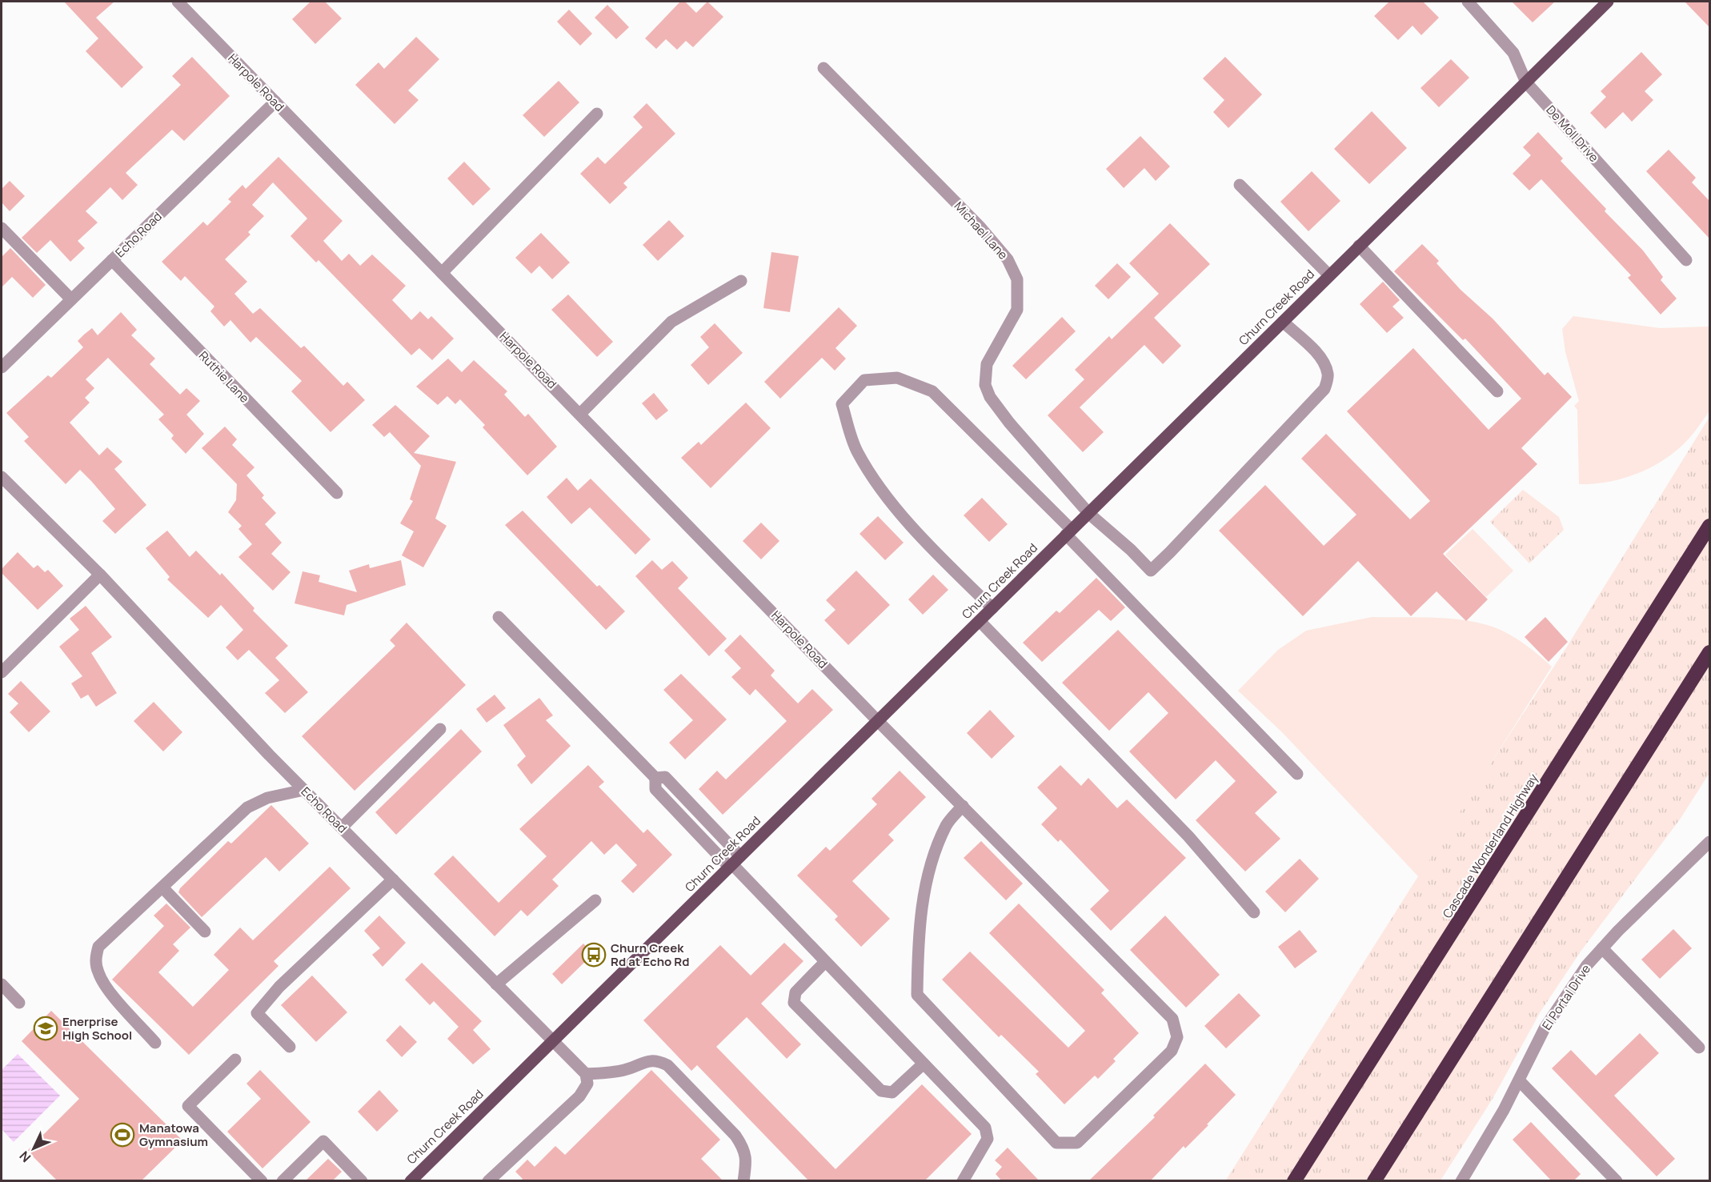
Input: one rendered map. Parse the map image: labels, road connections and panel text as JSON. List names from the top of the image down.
{
  "streets": {
    "highway": ["Cascade Wonderland Highway"],
    "main road": ["Churn Creek Road"],
    "street": [
      "Harpole Road",
      "De Moll Drive",
      "Michael Lane",
      "Echo Road",
      "Ruthie Lane",
      "El Portal Drive"
    ]
  },
  "crossings": [
    ["Harpole Road", "Echo Road"],
    ["Harpole Road", "Churn Creek Road"],
    ["De Moll Drive", "Churn Creek Road"],
    ["Michael Lane", "Churn Creek Road"],
    ["Echo Road", "Churn Creek Road"],
    ["Echo Road", "Ruthie Lane"]
  ],
  "places": {
    "bus stop": ["Churn Creek Rd at Echo Rd"],
    "school or university": ["Enerprise High School"],
    "sports": ["Manatowa Gymnasium"]
  },
  "north": "bottom left"
}
